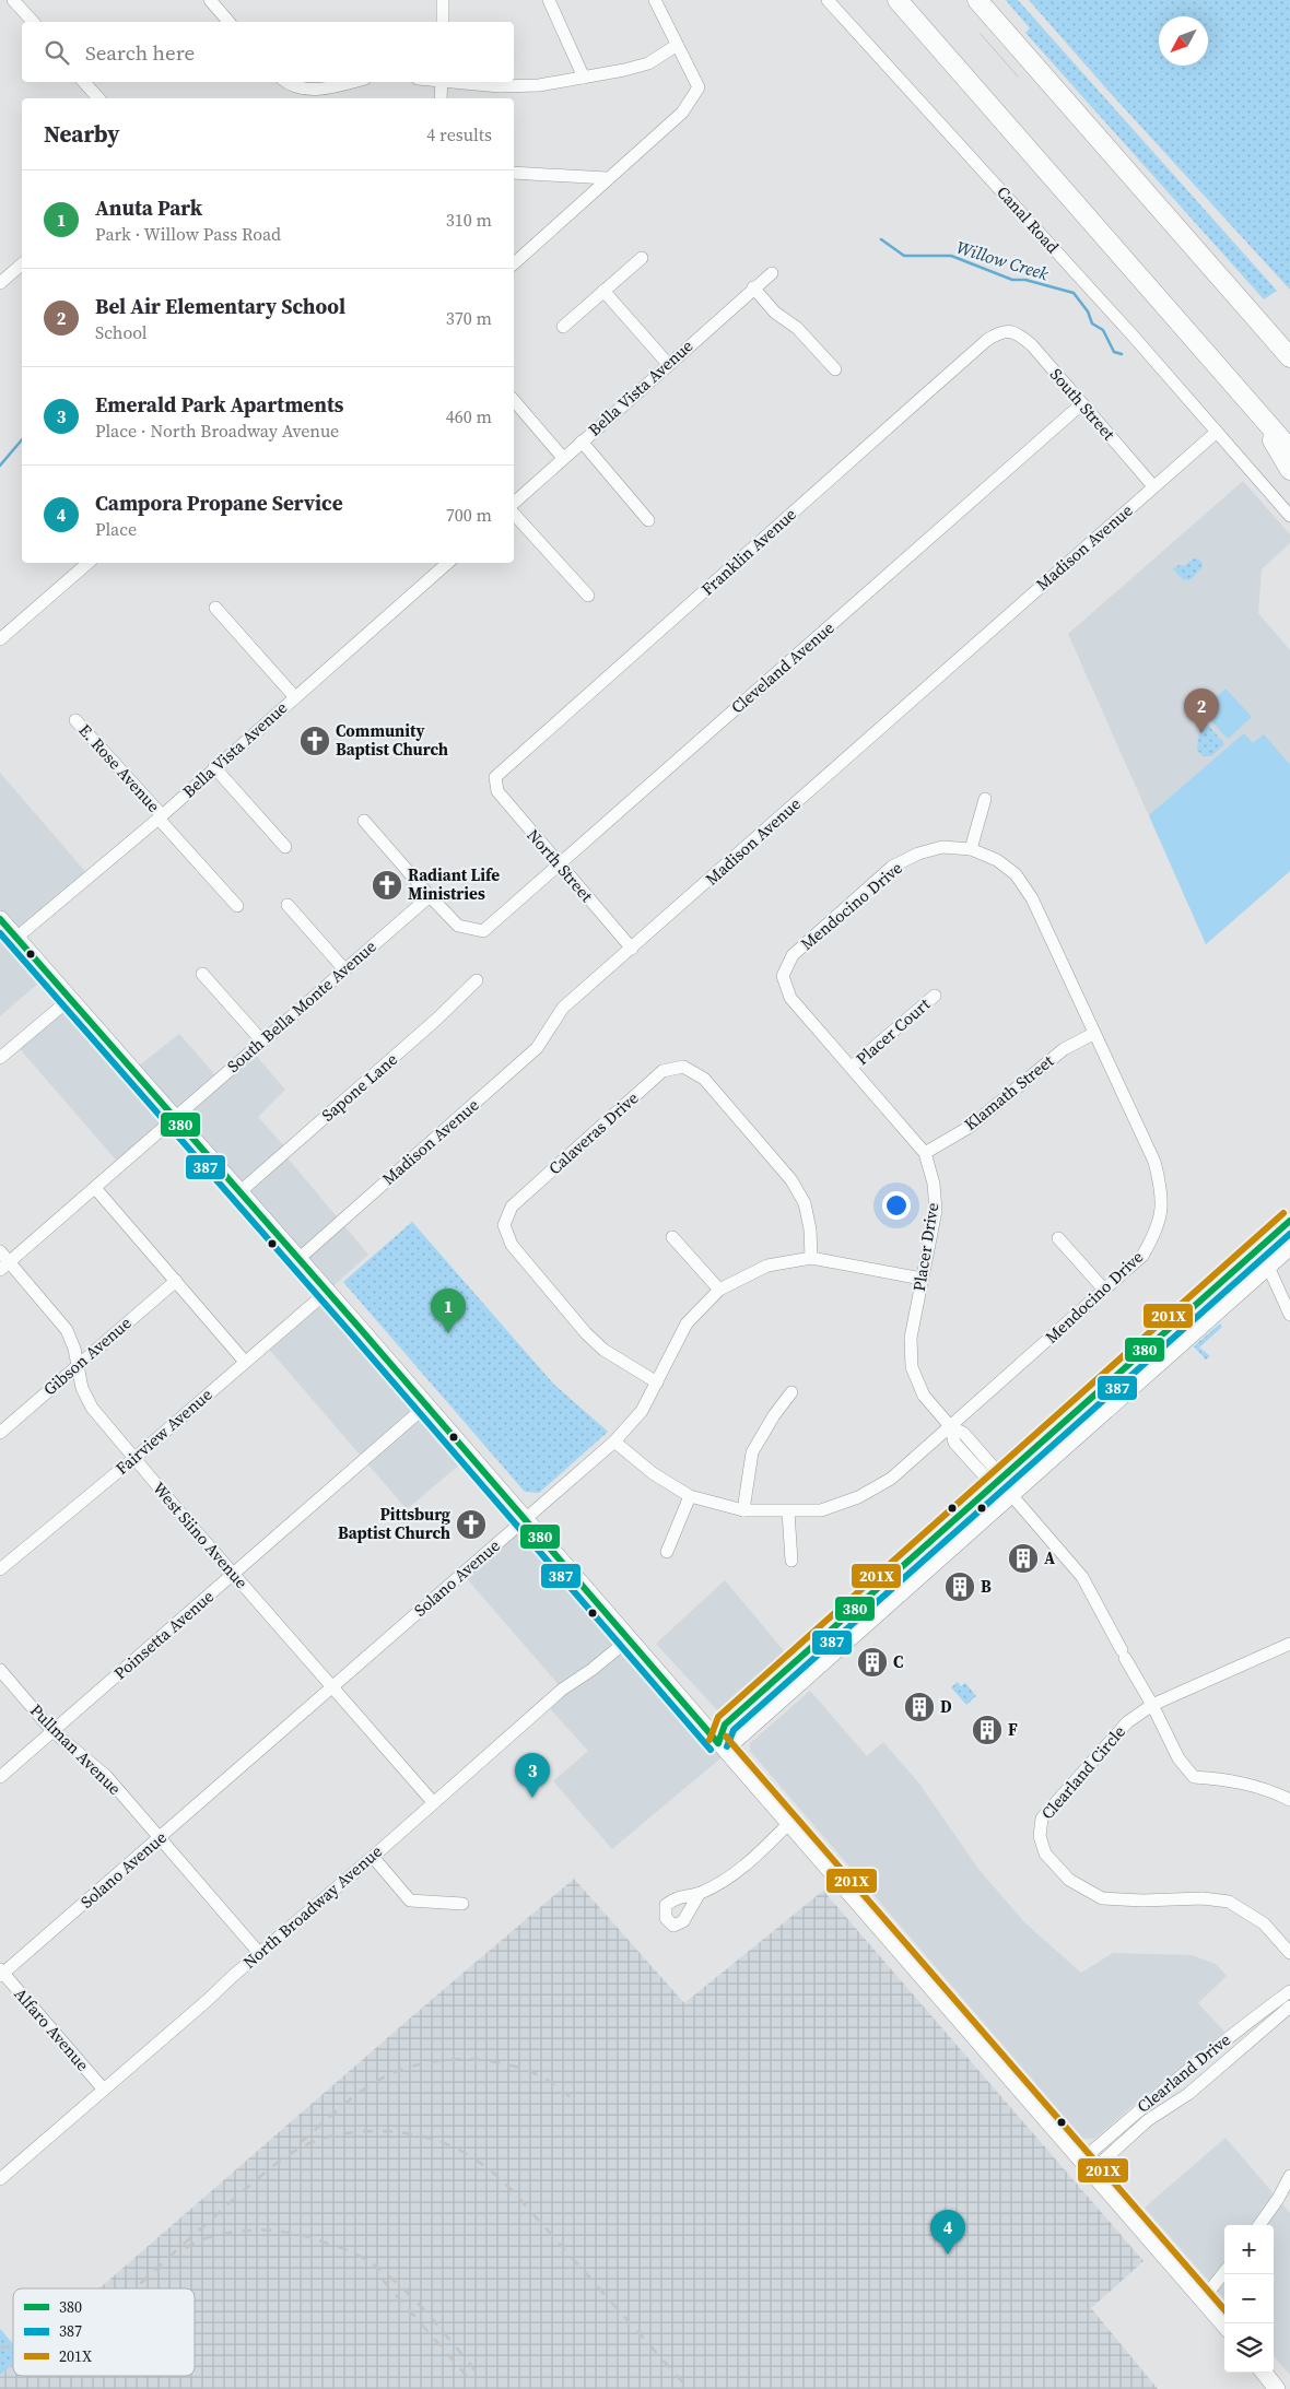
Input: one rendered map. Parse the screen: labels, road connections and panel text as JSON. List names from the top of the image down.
{
  "streets": {
    "street": [
      "Canal Road",
      "Bella Vista Avenue",
      "South Street",
      "Madison Avenue",
      "Franklin Avenue",
      "Cleveland Avenue",
      "E. Rose Avenue",
      "North Street",
      "Mendocino Drive",
      "South Bella Monte Avenue",
      "Placer Court",
      "Sapone Lane",
      "Klamath Street",
      "Calaveras Drive",
      "Placer Drive",
      "Gibson Avenue",
      "Fairview Avenue",
      "West Siino Avenue",
      "Solano Avenue",
      "Poinsetta Avenue",
      "Pullman Avenue",
      "Clearland Circle",
      "North Broadway Avenue",
      "Alfaro Avenue",
      "Clearland Drive"
    ]
  },
  "crossings": [
    ["Canal Road", "Madison Avenue"],
    ["Bella Vista Avenue", "E. Rose Avenue"],
    ["South Street", "Madison Avenue"],
    ["South Street", "Franklin Avenue"],
    ["South Street", "Cleveland Avenue"],
    ["Madison Avenue", "North Street"],
    ["Franklin Avenue", "North Street"],
    ["Cleveland Avenue", "North Street"],
    ["Cleveland Avenue", "South Bella Monte Avenue"],
    ["Mendocino Drive", "Klamath Street"],
    ["Mendocino Drive", "Placer Drive"],
    ["Mendocino Drive", "Solano Avenue"],
    ["South Bella Monte Avenue", "West Siino Avenue"],
    ["Placer Court", "Placer Drive"],
    ["Klamath Street", "Placer Drive"],
    ["Calaveras Drive", "Solano Avenue"],
    ["Placer Drive", "Solano Avenue"],
    ["Placer Drive", "Clearland Circle"],
    ["Gibson Avenue", "West Siino Avenue"],
    ["Fairview Avenue", "West Siino Avenue"],
    ["West Siino Avenue", "Solano Avenue"],
    ["West Siino Avenue", "Poinsetta Avenue"],
    ["West Siino Avenue", "North Broadway Avenue"],
    ["Solano Avenue", "Pullman Avenue"],
    ["Solano Avenue", "Alfaro Avenue"],
    ["Poinsetta Avenue", "Pullman Avenue"],
    ["Pullman Avenue", "North Broadway Avenue"],
    ["North Broadway Avenue", "Alfaro Avenue"]
  ],
  "water": ["Willow Creek"],
  "places": {
    "church": ["Community Baptist Church", "Radiant Life Ministries", "Pittsburg Baptist Church"],
    "building": [
      "A",
      "B",
      "C",
      "D",
      "F"
    ]
  },
  "lines": ["transit line 380", "transit line 387", "transit line 201X"],
  "legend": ["380", "387", "201X"],
  "north": "bottom left",
  "page": {
    "search": "Search here",
    "heading": ["Nearby", "4 results"],
    "list": [
      {
        "mark": "1",
        "name": "Anuta Park",
        "note": "Park · Willow Pass Road",
        "value": "310 m"
      },
      {
        "mark": "2",
        "name": "Bel Air Elementary School",
        "note": "School",
        "value": "370 m"
      },
      {
        "mark": "3",
        "name": "Emerald Park Apartments",
        "note": "Place · North Broadway Avenue",
        "value": "460 m"
      },
      {
        "mark": "4",
        "name": "Campora Propane Service",
        "note": "Place",
        "value": "700 m"
      }
    ],
    "pins": [
      "2",
      "1",
      "3",
      "4"
    ],
    "map_buttons": ["+", "−"]
  }
}
